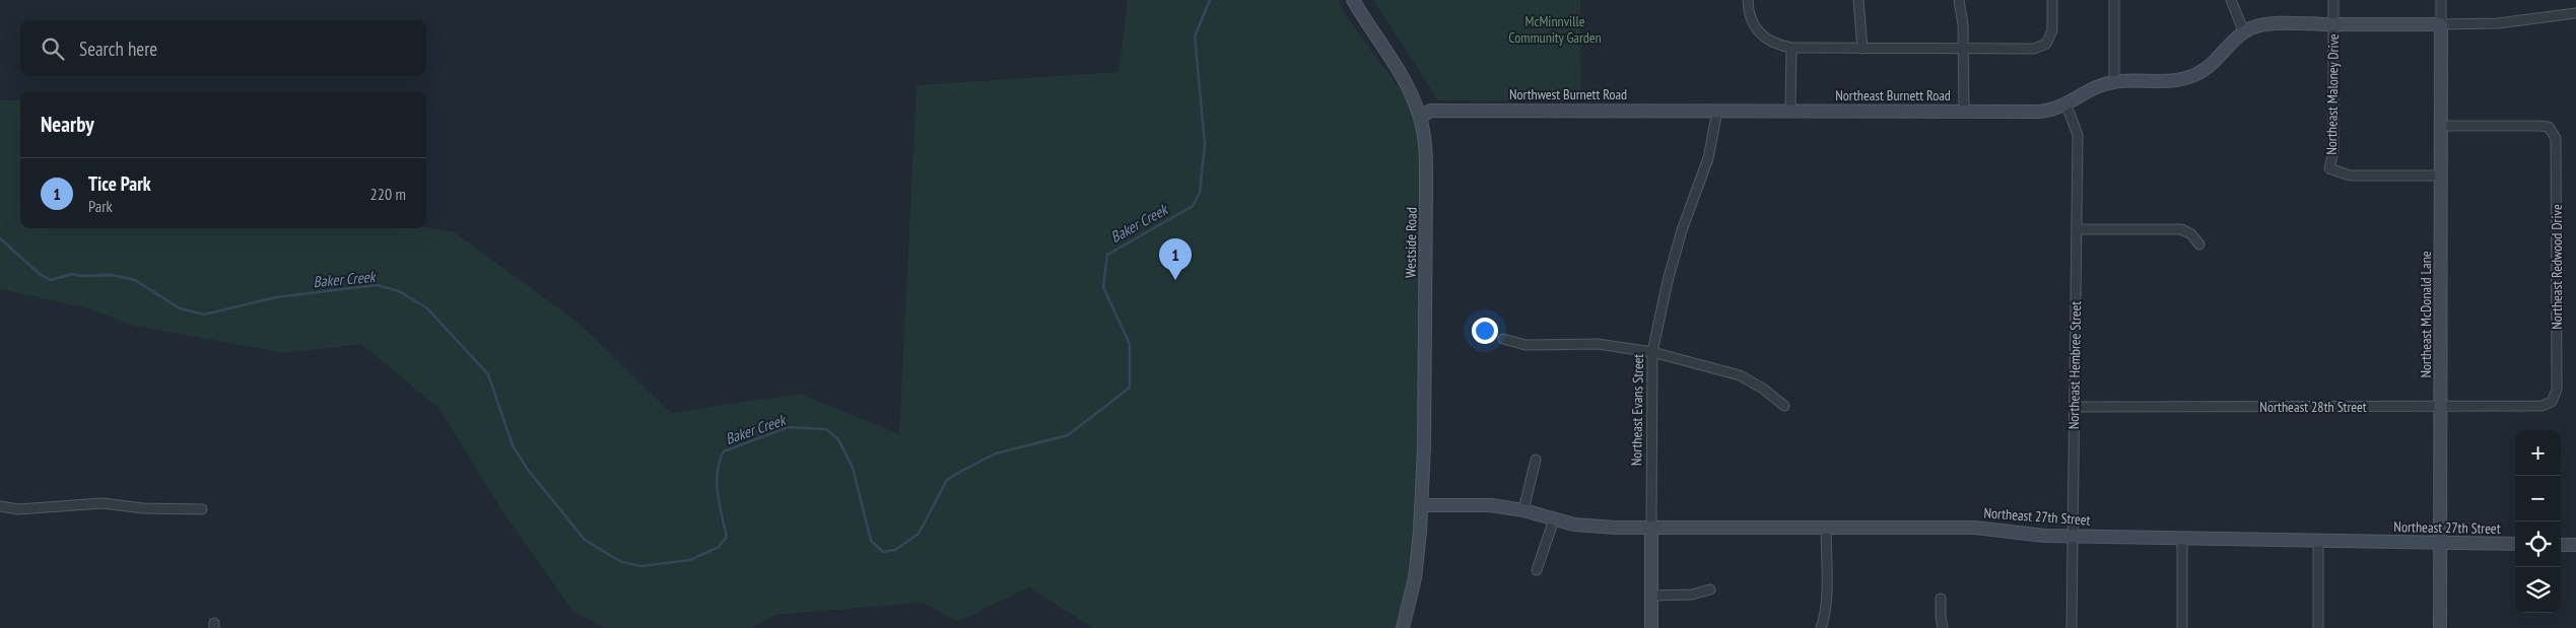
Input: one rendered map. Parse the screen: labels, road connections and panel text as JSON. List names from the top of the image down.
{
  "streets": {
    "street": [
      "Northwest Burnett Road",
      "Northeast Maloney Drive",
      "Northeast Burnett Road",
      "Westside Road",
      "Northeast Redwood Drive",
      "Northeast McDonald Lane",
      "Northeast Hembree Street",
      "Northeast 28th Street",
      "Northeast Evans Street",
      "Northeast 27th Street"
    ]
  },
  "crossings": [
    ["Northwest Burnett Road", "Northeast Burnett Road"],
    ["Northwest Burnett Road", "Westside Road"],
    ["Northwest Burnett Road", "Northeast Evans Street"],
    ["Northeast Maloney Drive", "Northeast McDonald Lane"],
    ["Northeast Burnett Road", "Northeast Hembree Street"],
    ["Northeast Burnett Road", "Northeast Evans Street"],
    ["Westside Road", "Northeast 27th Street"],
    ["Northeast Redwood Drive", "Northeast McDonald Lane"],
    ["Northeast Redwood Drive", "Northeast 28th Street"],
    ["Northeast McDonald Lane", "Northeast 28th Street"],
    ["Northeast McDonald Lane", "Northeast 27th Street"],
    ["Northeast Hembree Street", "Northeast 28th Street"],
    ["Northeast Hembree Street", "Northeast 27th Street"],
    ["Northeast Evans Street", "Northeast 27th Street"]
  ],
  "water": ["Baker Creek"],
  "parks": ["McMinnville Community Garden"],
  "page": {
    "search": "Search here",
    "heading": "Nearby",
    "list": [
      {
        "mark": "1",
        "name": "Tice Park",
        "note": "Park",
        "value": "220 m"
      }
    ],
    "pins": "1",
    "map_buttons": ["+", "−"]
  }
}
